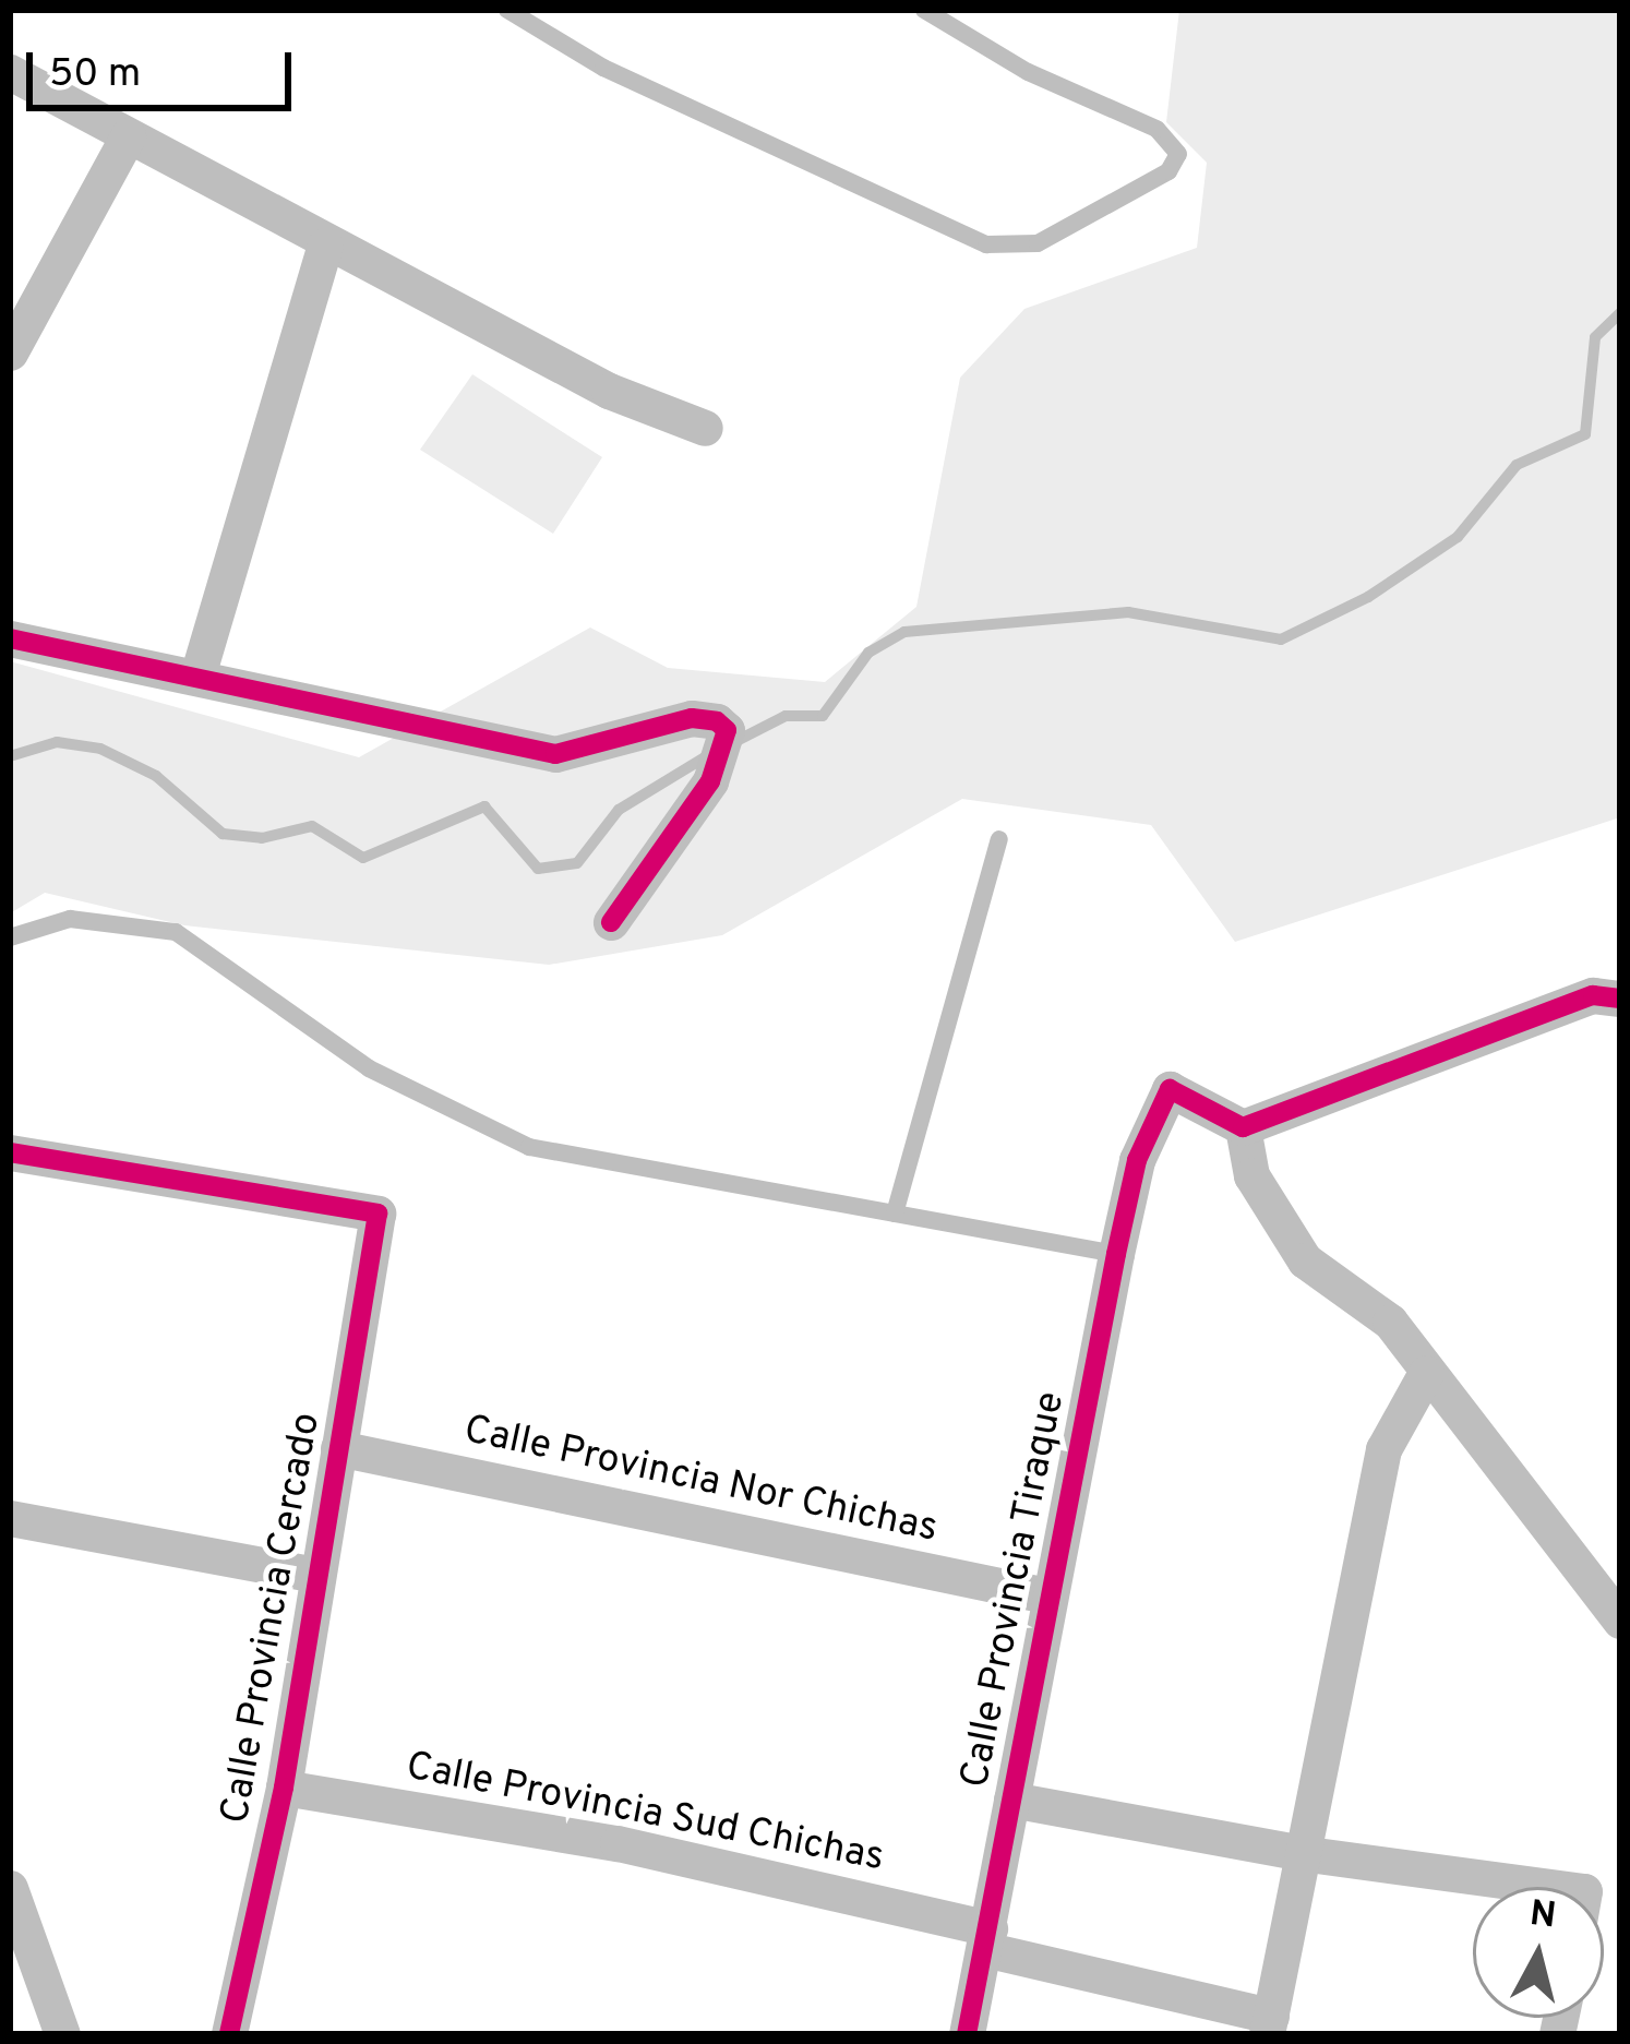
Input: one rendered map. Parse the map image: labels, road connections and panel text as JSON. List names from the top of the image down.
{
  "streets": {
    "street": [
      "Calle Provincia Nor Chichas",
      "Calle Provincia Tiraque",
      "Calle Provincia Cercado",
      "Calle Provincia Sud Chichas"
    ]
  },
  "crossings": [
    ["Calle Provincia Nor Chichas", "Calle Provincia Tiraque"],
    ["Calle Provincia Nor Chichas", "Calle Provincia Cercado"],
    ["Calle Provincia Tiraque", "Calle Provincia Sud Chichas"],
    ["Calle Provincia Cercado", "Calle Provincia Sud Chichas"]
  ],
  "scale_bar": "50 m",
  "north": "top"
}
